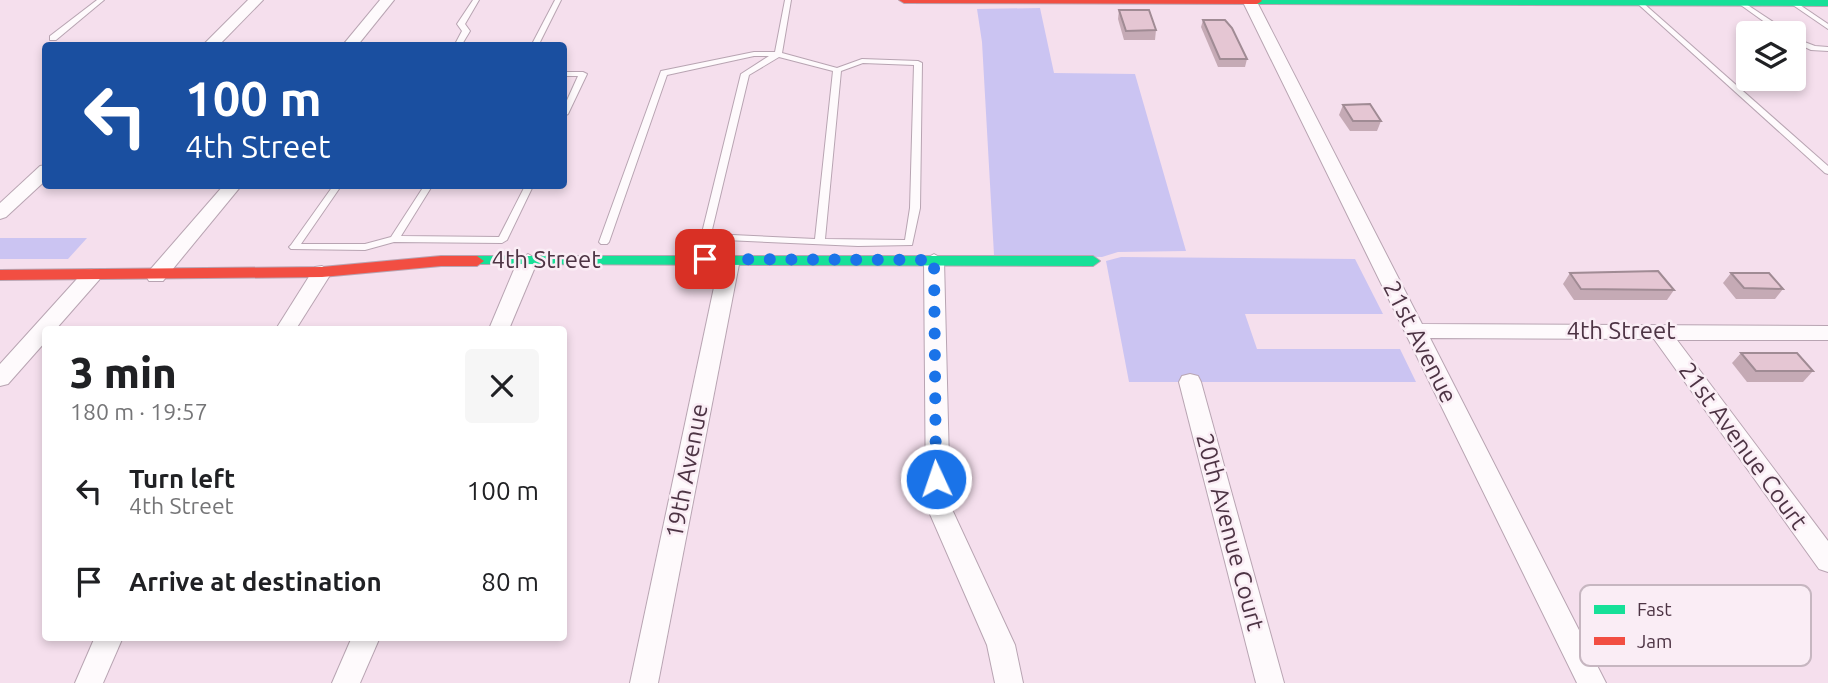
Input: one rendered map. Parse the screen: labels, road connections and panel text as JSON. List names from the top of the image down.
{
  "streets": {
    "main road": ["4th Street"],
    "street": [
      "21st Avenue",
      "21st Avenue Court",
      "19th Avenue",
      "20th Avenue Court"
    ]
  },
  "crossings": [
    ["4th Street", "21st Avenue"],
    ["4th Street", "21st Avenue Court"],
    ["4th Street", "19th Avenue"]
  ],
  "legend": ["Fast", "Jam"],
  "page": {
    "turn": ["100 m", "4th Street"],
    "heading": ["3 min", "180 m · 19:57"],
    "list": [
      {
        "name": "Turn left",
        "note": "4th Street",
        "value": "100 m"
      },
      {
        "name": "Arrive at destination",
        "value": "80 m"
      }
    ]
  }
}
